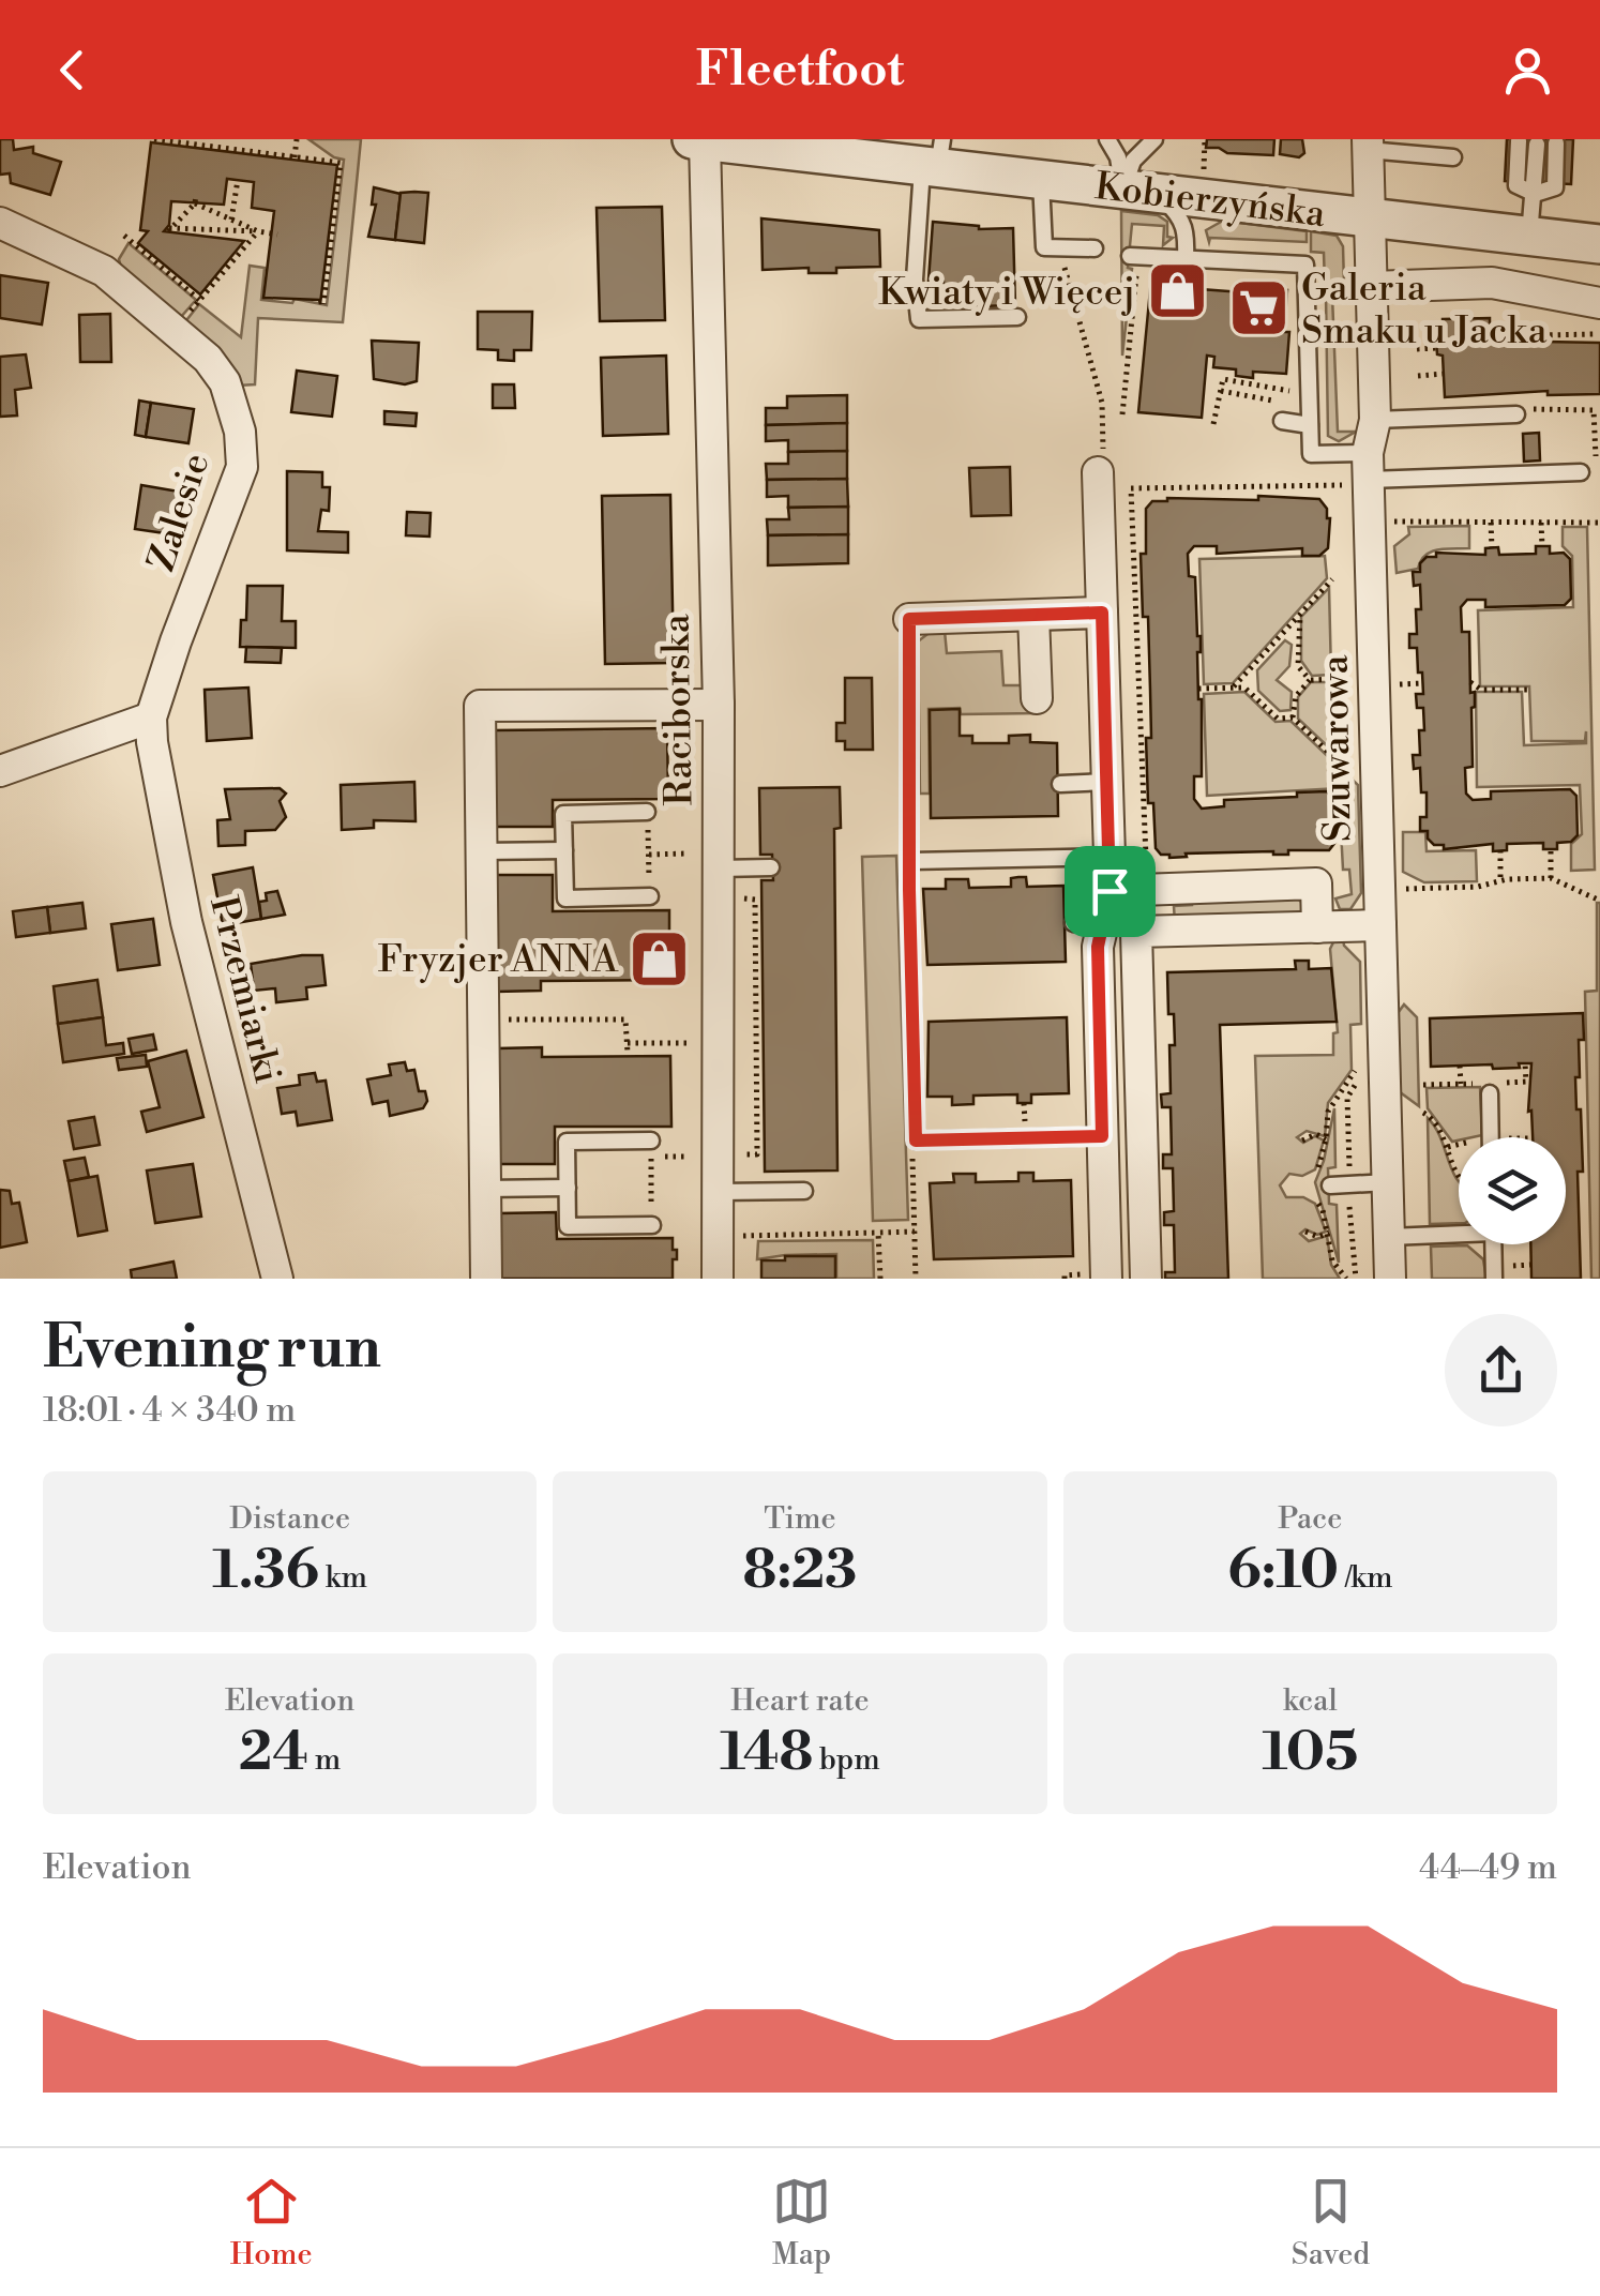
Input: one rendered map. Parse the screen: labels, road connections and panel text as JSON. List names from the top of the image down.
{
  "streets": {
    "street": [
      "Kobierzyńska",
      "Zalesie",
      "Raciborska",
      "Szuwarowa",
      "Przemiarki"
    ]
  },
  "crossings": [
    ["Kobierzyńska", "Raciborska"],
    ["Kobierzyńska", "Szuwarowa"],
    ["Zalesie", "Przemiarki"]
  ],
  "places": {
    "shop": ["Kwiaty i Więcej", "Fryzjer ANNA"],
    "supermarket": ["Galeria Smaku u Jacka"]
  },
  "page": {
    "header": "Fleetfoot",
    "heading": ["Evening run", "18:01 · 4 × 340 m"],
    "stats": [
      ["Distance", "1.36 km"],
      ["Time", "8:23"],
      ["Pace", "6:10 /km"],
      ["Elevation", "24 m"],
      ["Heart rate", "148 bpm"],
      ["kcal", "105"]
    ],
    "chart": ["Elevation", "44–49 m"],
    "tabs": ["Home", "Map", "Saved"]
  }
}
